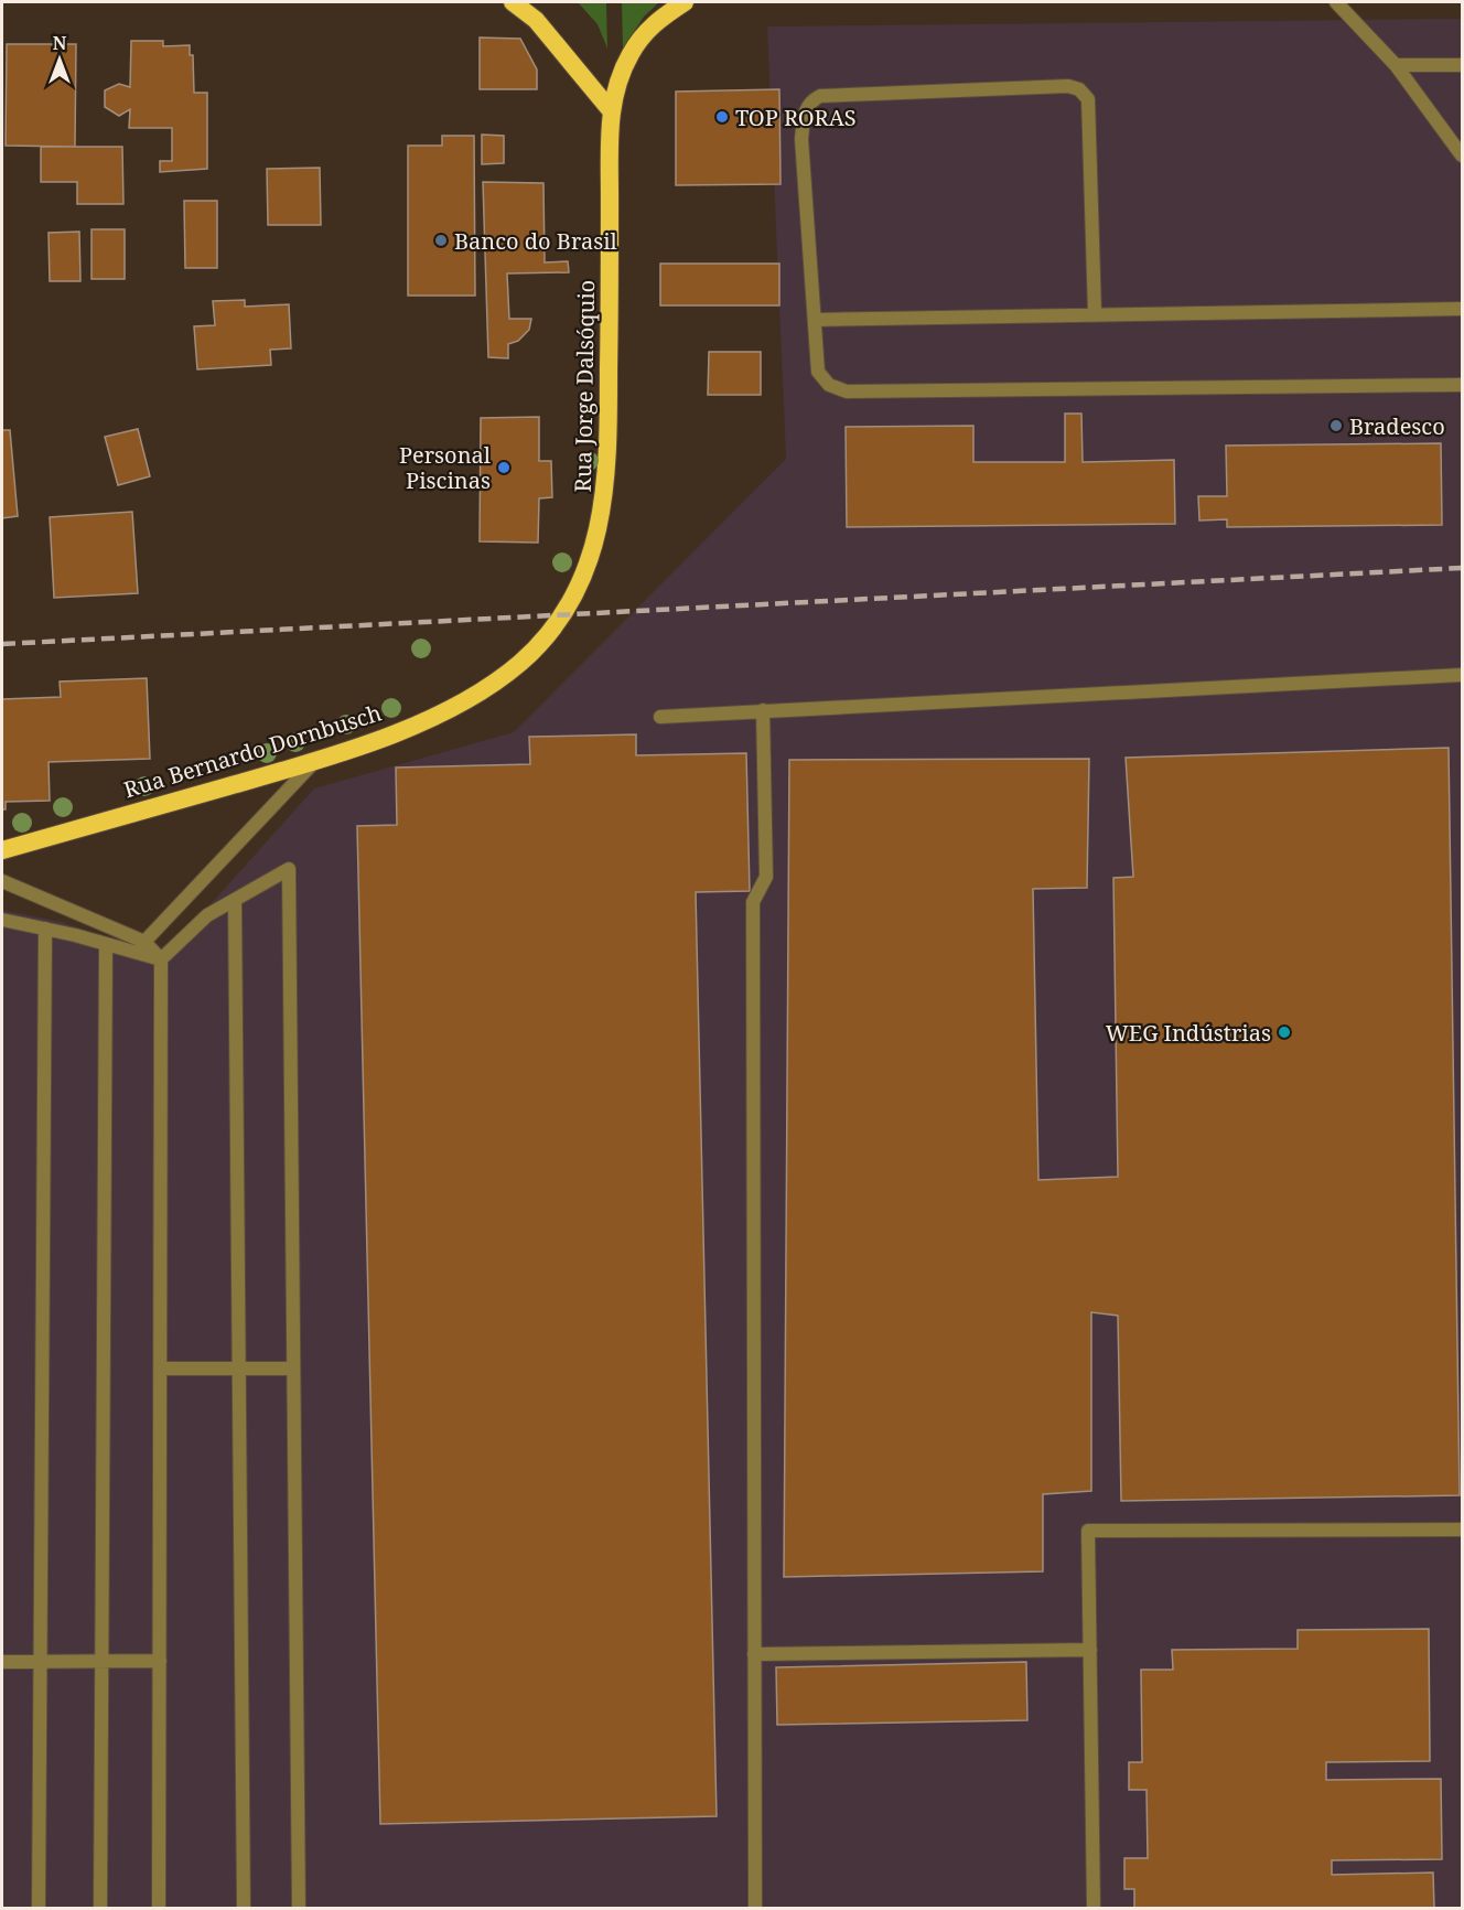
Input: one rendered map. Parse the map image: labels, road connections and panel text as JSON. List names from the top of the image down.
{
  "streets": {
    "highway": ["Rua Jorge Dalsóquio", "Rua Bernardo Dornbusch"]
  },
  "crossings": [
    ["Rua Jorge Dalsóquio", "Rua Bernardo Dornbusch"]
  ],
  "places": [
    "TOP RORAS",
    "Banco do Brasil",
    "Bradesco",
    "Personal Piscinas",
    "WEG Indústrias"
  ],
  "north": "top"
}
